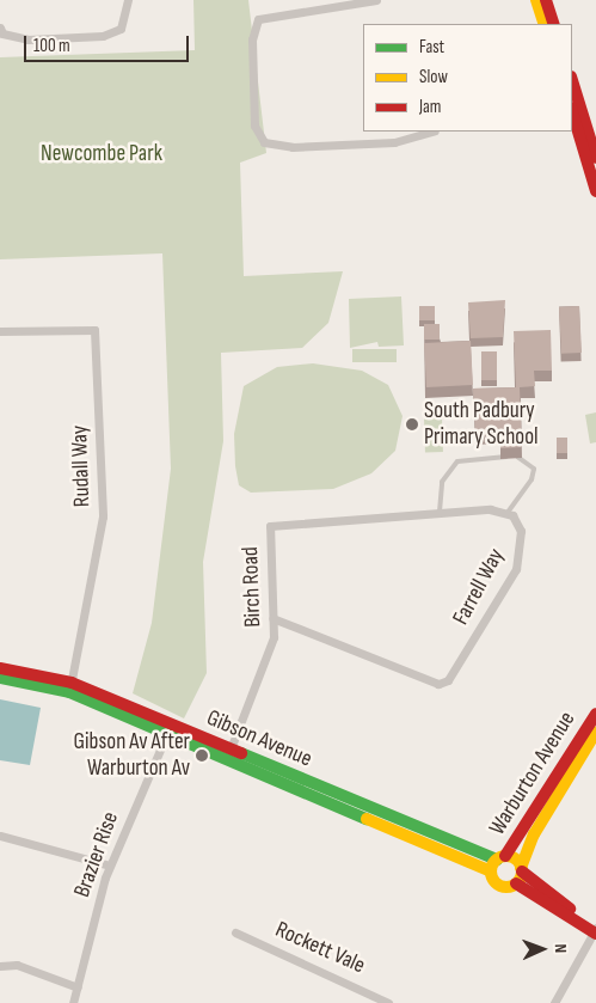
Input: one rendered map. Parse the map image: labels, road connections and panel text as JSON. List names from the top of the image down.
{
  "streets": {
    "main road": ["Gibson Avenue", "Warburton Avenue"],
    "street": [
      "Rudall Way",
      "Birch Road",
      "Farrell Way",
      "Brazier Rise",
      "Rockett Vale"
    ]
  },
  "crossings": [
    ["Rudall Way", "Gibson Avenue"],
    ["Birch Road", "Farrell Way"],
    ["Birch Road", "Gibson Avenue"],
    ["Gibson Avenue", "Warburton Avenue"],
    ["Gibson Avenue", "Brazier Rise"]
  ],
  "parks": ["Newcombe Park"],
  "places": ["South Padbury Primary School", "Gibson Av After Warburton Av"],
  "legend": ["Fast", "Slow", "Jam"],
  "scale_bar": "100 m",
  "north": "right"
}
